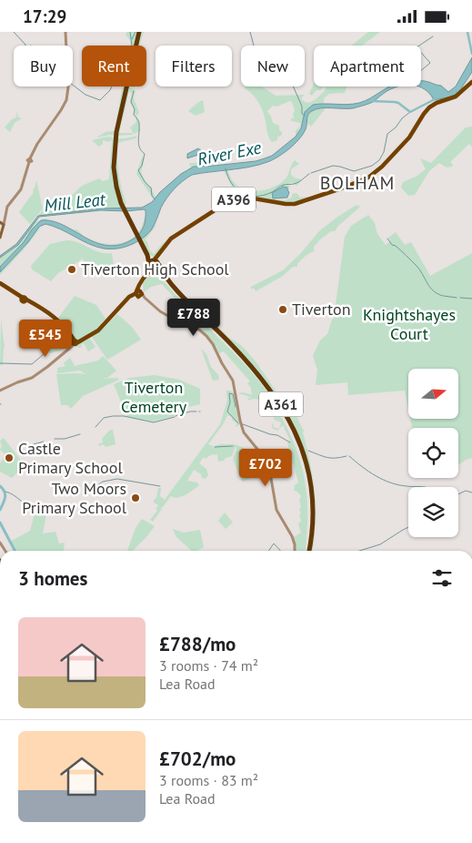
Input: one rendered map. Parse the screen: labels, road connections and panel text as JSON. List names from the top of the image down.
{
  "streets": {
    "highway": ["A361"],
    "main road": ["A396"]
  },
  "crossings": [
    ["A396", "A361"]
  ],
  "districts": ["BOLHAM"],
  "water": ["River Exe", "Mill Leat"],
  "parks": ["Knightshayes Court", "Tiverton Cemetery"],
  "places": [
    "Tiverton High School",
    "Tiverton",
    "Castle Primary School",
    "Two Moors Primary School"
  ],
  "north": "right",
  "page": {
    "status": "17:29",
    "chip": [
      "Buy",
      "Rent",
      "Filters",
      "New",
      "Apartment"
    ],
    "price": ["£788", "£545", "£702"],
    "heading": "3 homes",
    "list": [
      {
        "name": "£788/mo",
        "note": "3 rooms · 74 m² · Lea Road"
      },
      {
        "name": "£702/mo",
        "note": "3 rooms · 83 m² · Lea Road"
      }
    ]
  }
}
